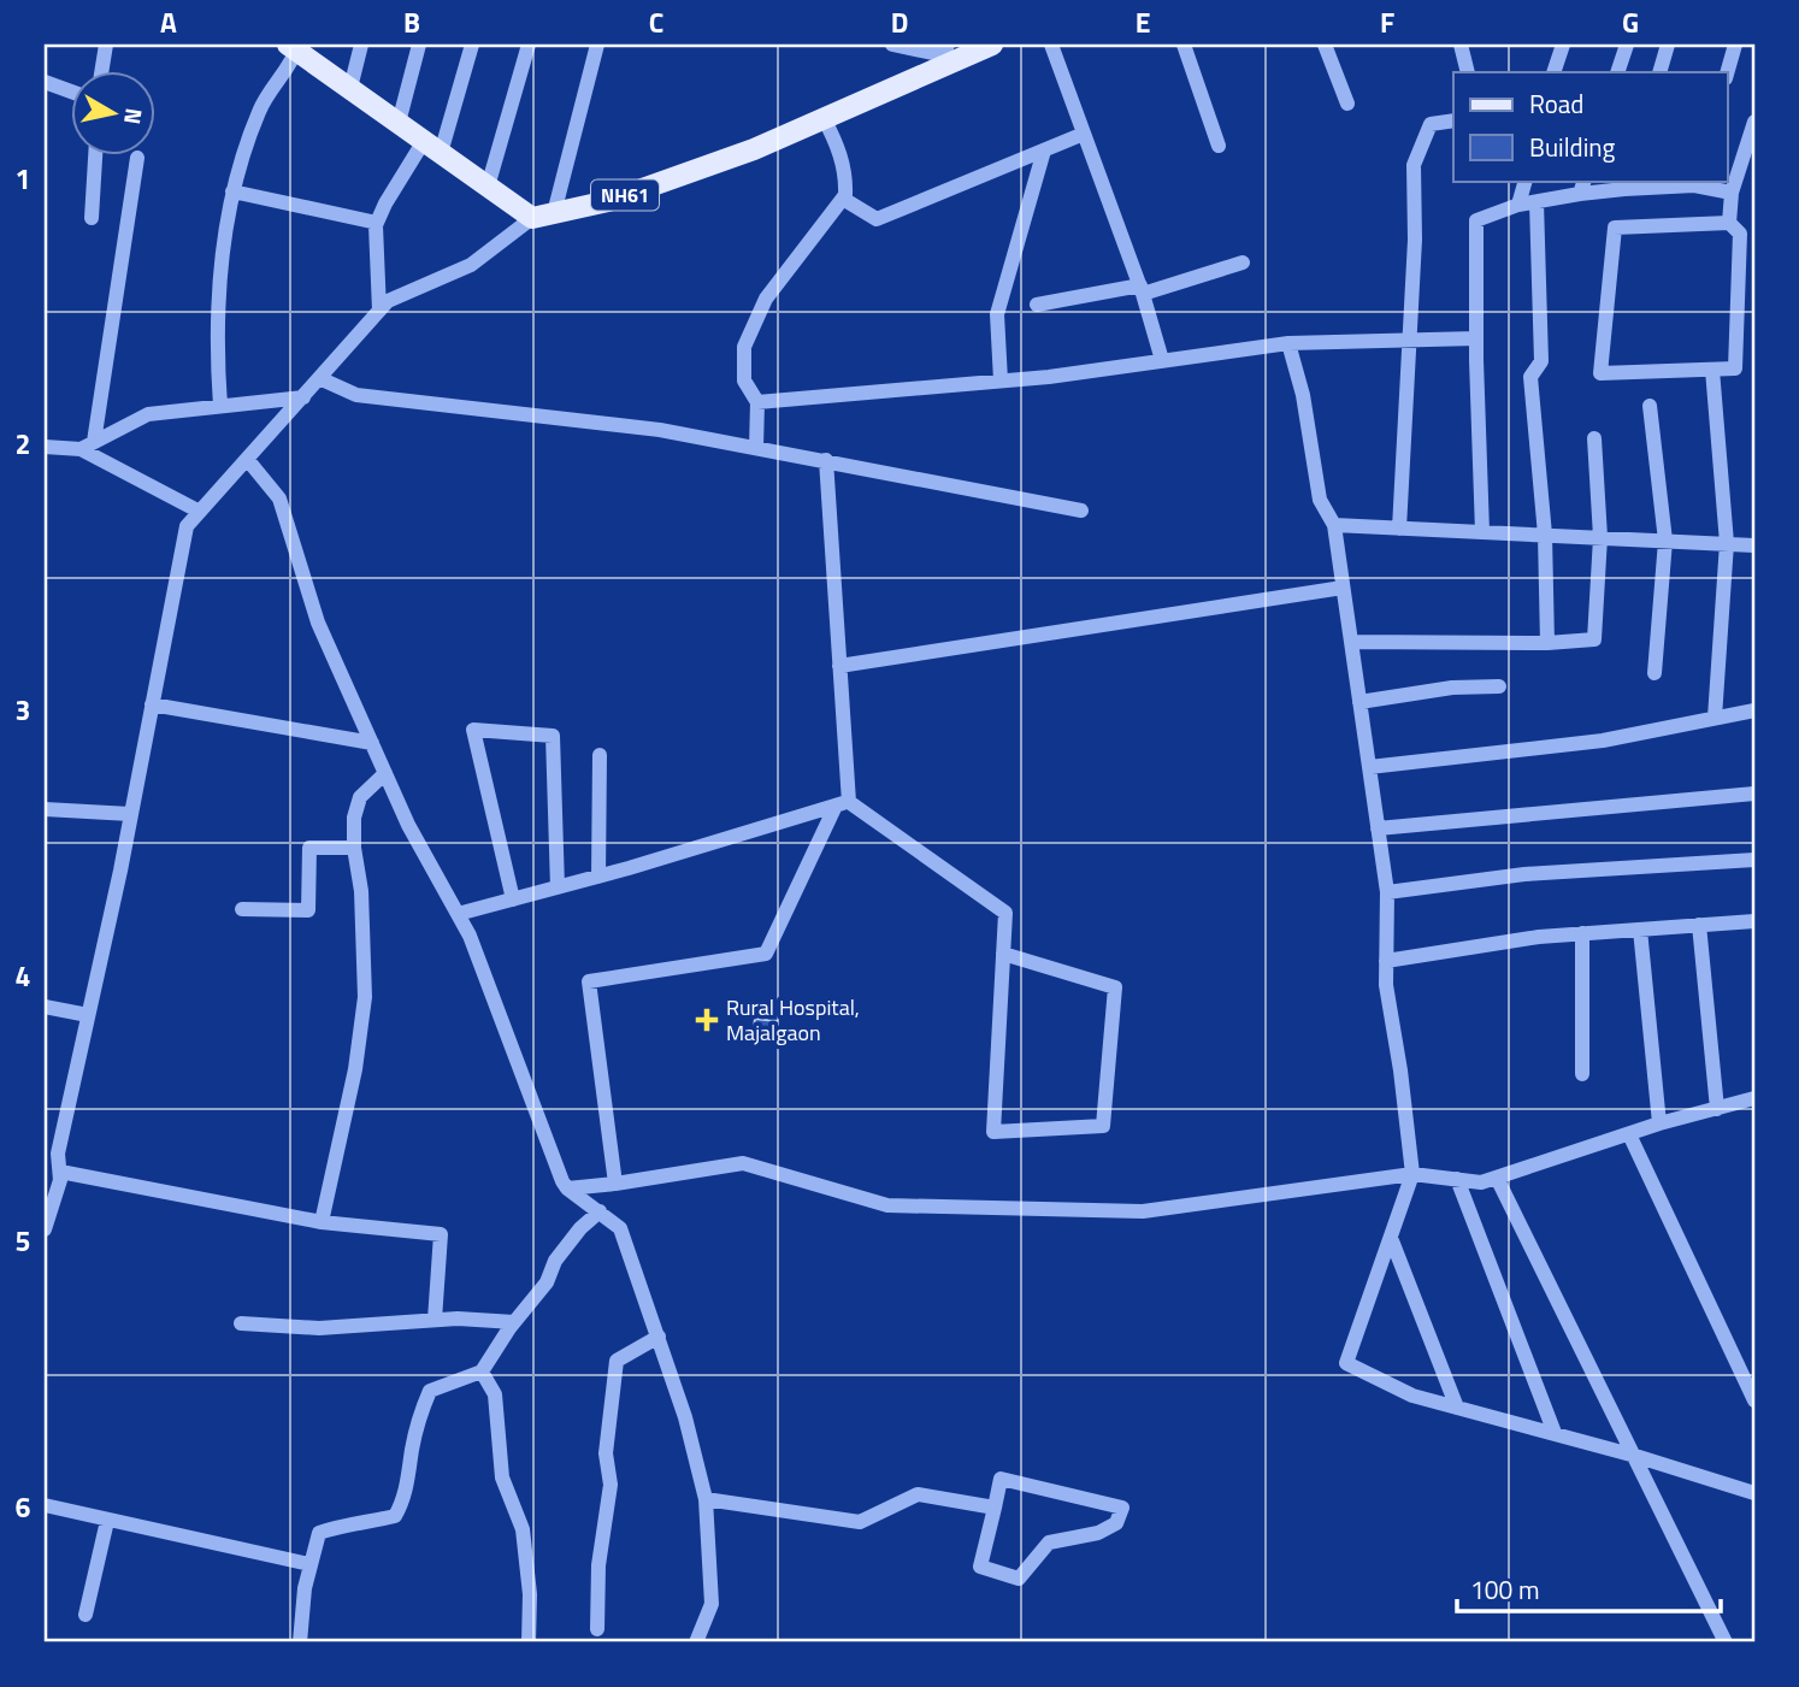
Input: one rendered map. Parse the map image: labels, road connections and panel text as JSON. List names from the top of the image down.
{
  "streets": {
    "main road": ["NH61"]
  },
  "places": {
    "health": ["Rural Hospital, Majalgaon"]
  },
  "legend": ["Road", "Building"],
  "scale_bar": "100 m",
  "north": "right",
  "grid": {
    "columns": [
      "A",
      "B",
      "C",
      "D",
      "E",
      "F",
      "G"
    ],
    "rows": [
      "1",
      "2",
      "3",
      "4",
      "5",
      "6"
    ]
  }
}
